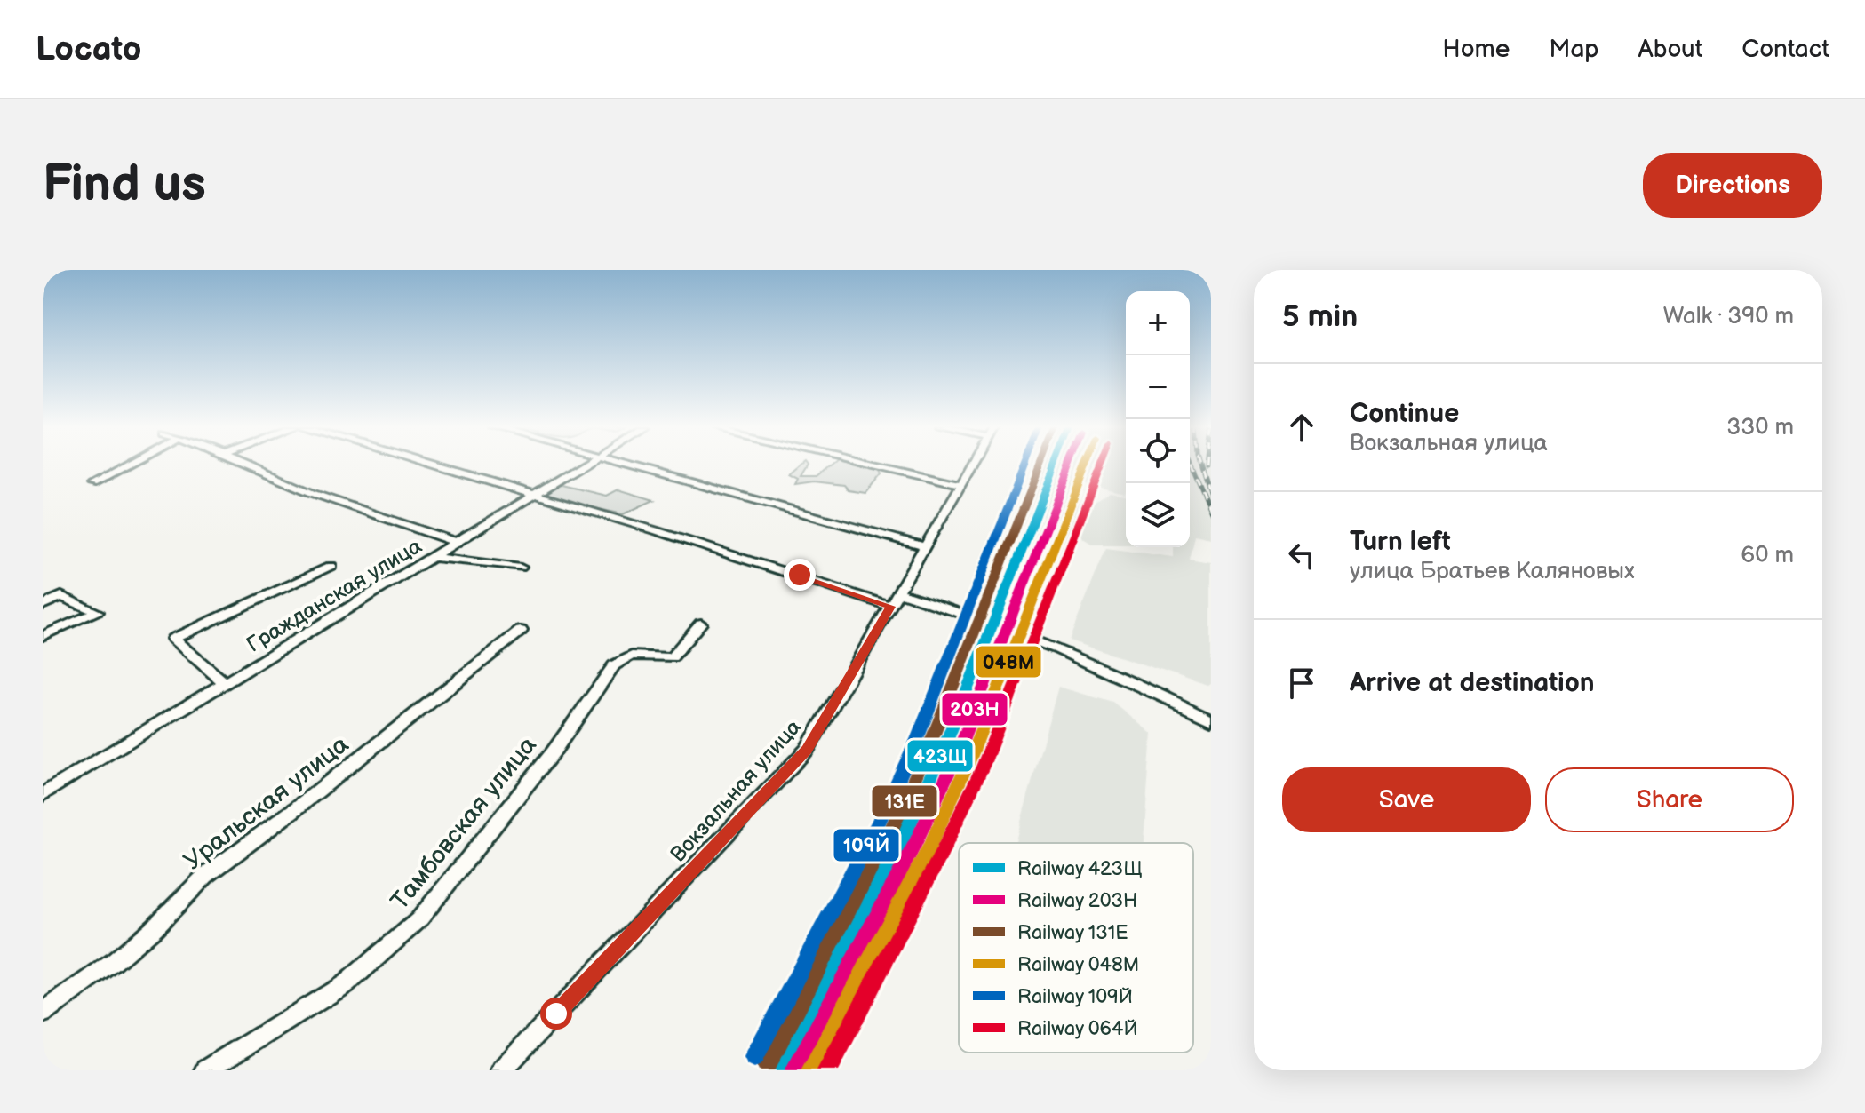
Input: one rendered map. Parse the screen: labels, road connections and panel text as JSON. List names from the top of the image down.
{
  "streets": {
    "street": [
      "Гражданская улица",
      "Вокзальная улица",
      "Уральская улица",
      "Тамбовская улица"
    ]
  },
  "lines": [
    "rail line 423Щ",
    "rail line 203Н",
    "rail line 131Е",
    "rail line 048М",
    "rail line 109Й",
    "rail line 064Й"
  ],
  "legend": [
    "Railway 423Щ",
    "Railway 203Н",
    "Railway 131Е",
    "Railway 048М",
    "Railway 109Й",
    "Railway 064Й"
  ],
  "page": {
    "header": "Locato",
    "nav": [
      "Home",
      "Map",
      "About",
      "Contact"
    ],
    "buttons": [
      "Directions",
      ["Save", "Share"]
    ],
    "title": "Find us",
    "heading": ["5 min", "Walk · 390 m"],
    "map_buttons": ["+", "−"],
    "list": [
      ["Continue", "Вокзальная улица", "330 m"],
      ["Turn left", "улица Братьев Каляновых", "60 m"],
      "Arrive at destination"
    ]
  }
}
